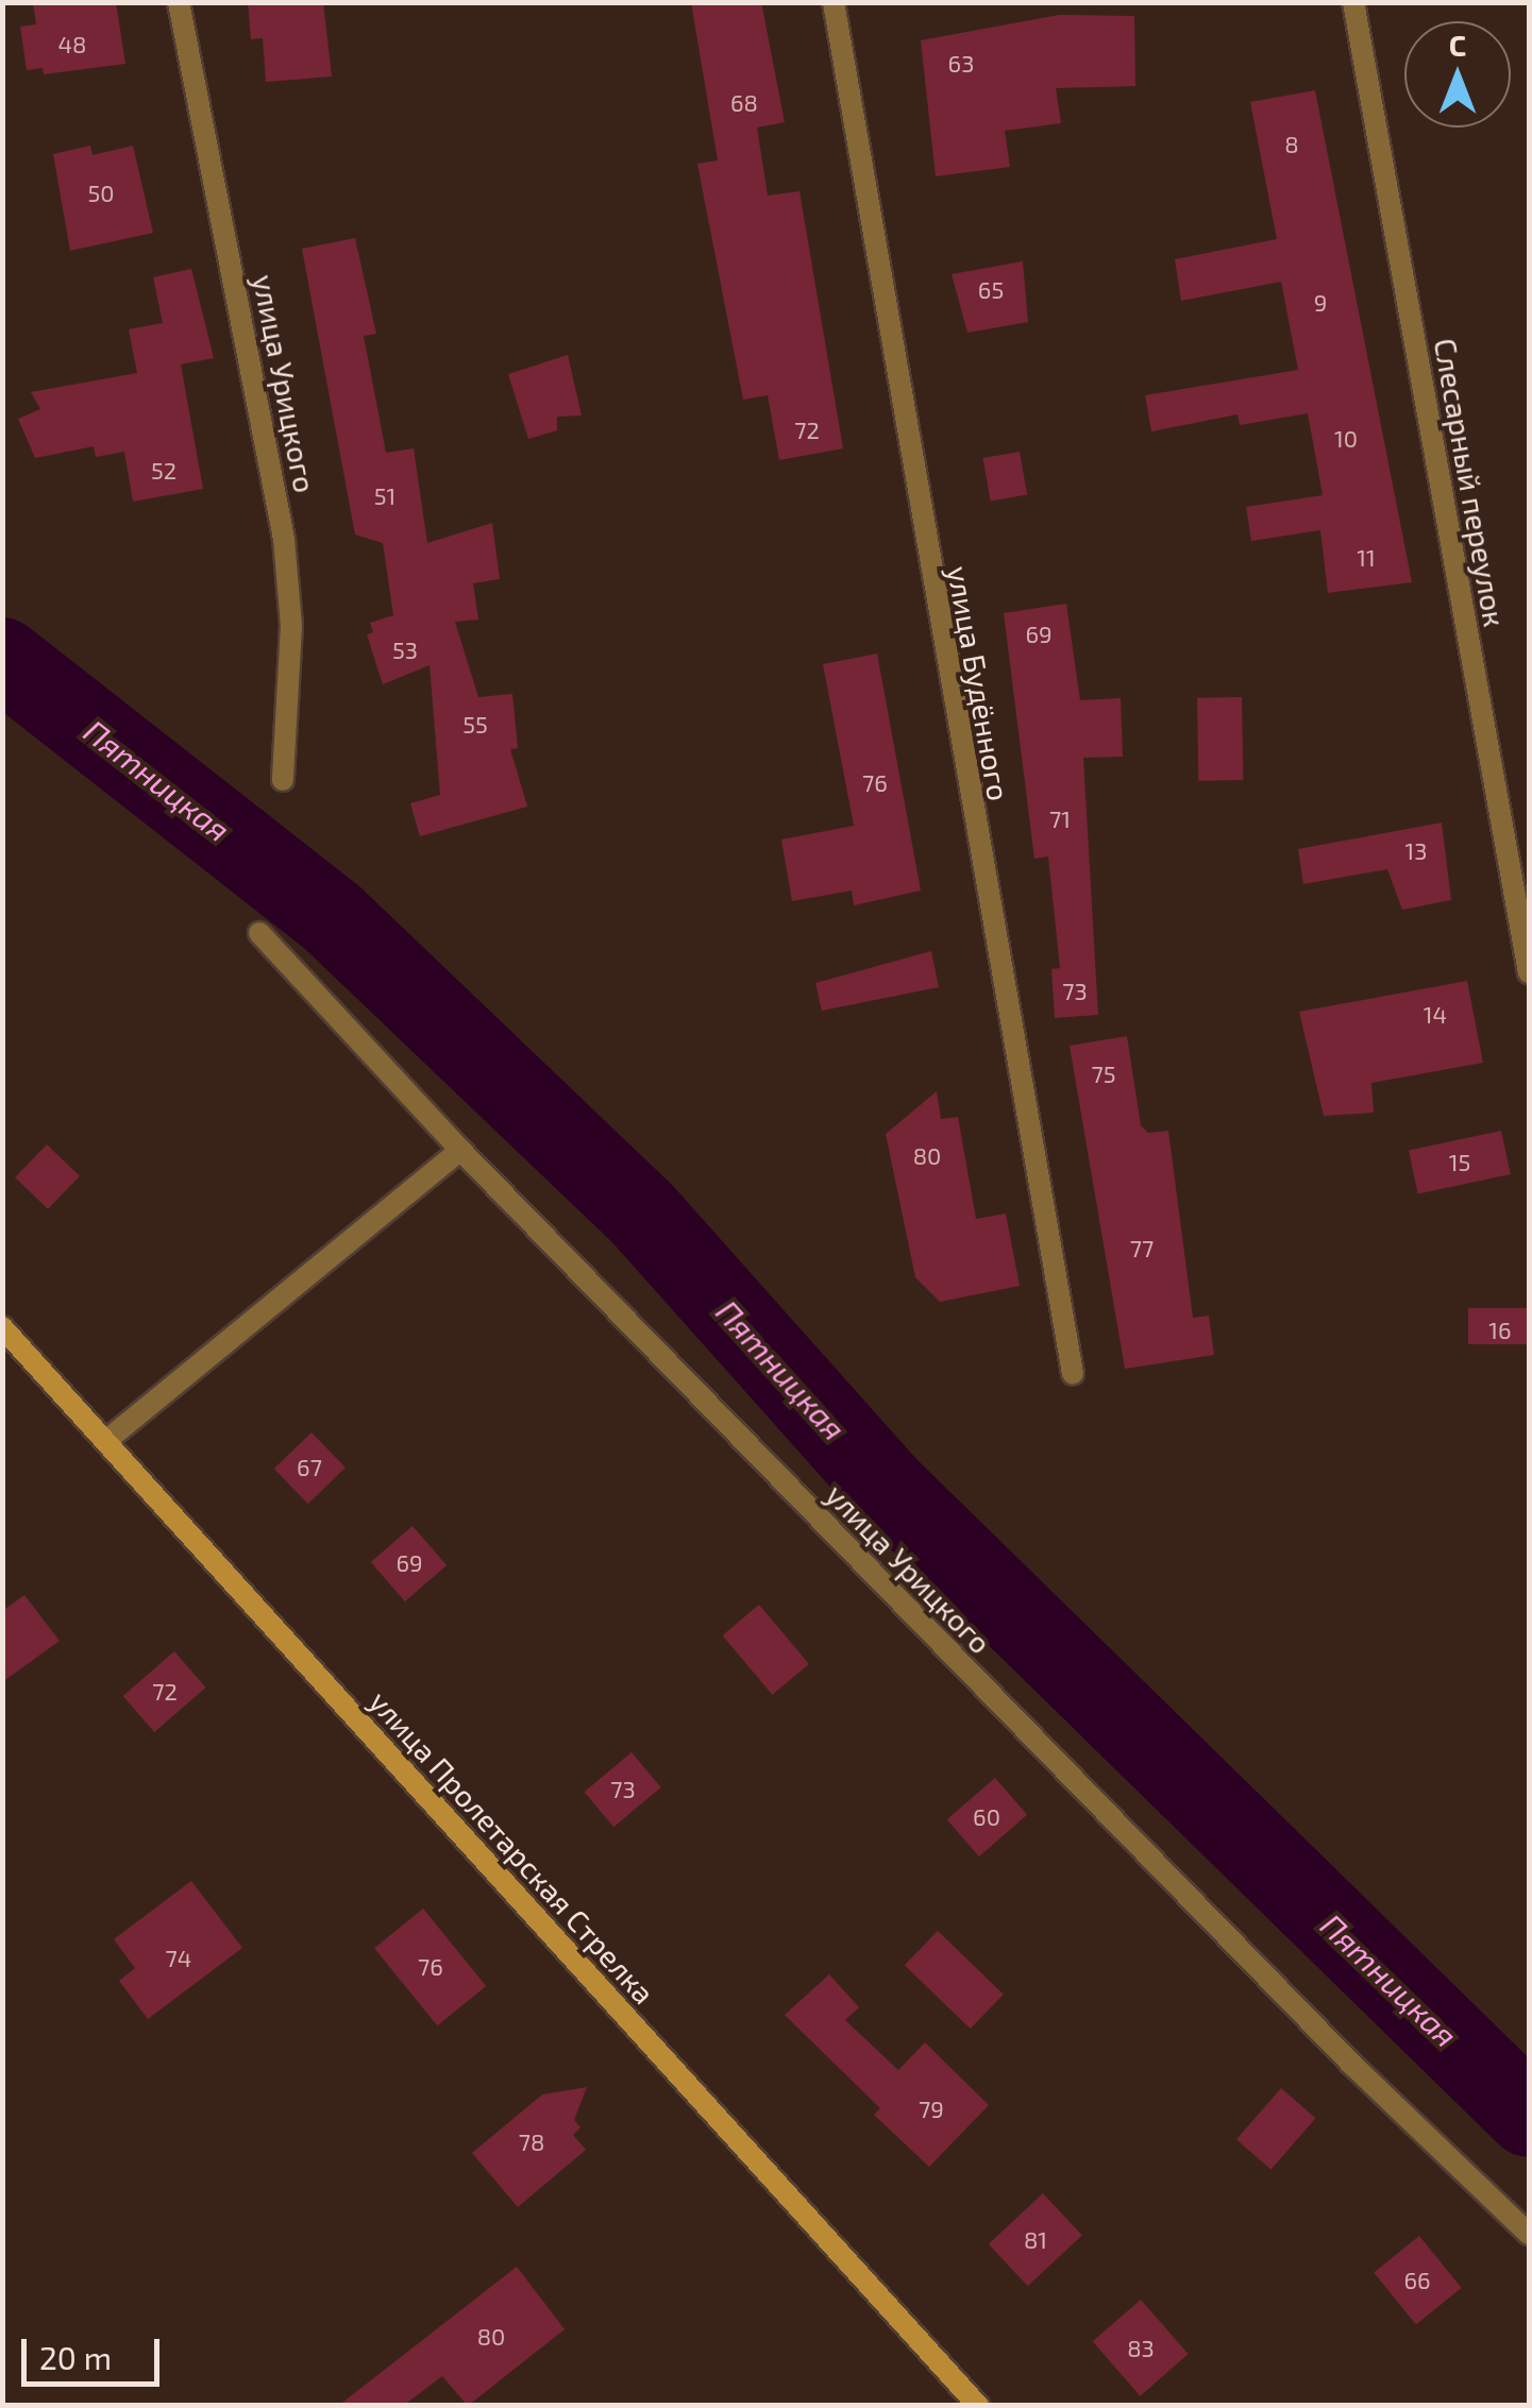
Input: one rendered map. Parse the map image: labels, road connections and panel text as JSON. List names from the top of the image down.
{
  "streets": {
    "street": [
      "улица Урицкого",
      "Слесарный переулок",
      "улица Будённого",
      "улица Пролетарская Стрелка"
    ]
  },
  "water": ["Пятницкая"],
  "house_numbers": [
    "48",
    "63",
    "68",
    "8",
    "50",
    "65",
    "9",
    "72",
    "10",
    "52",
    "51",
    "11",
    "69",
    "53",
    "55",
    "76",
    "71",
    "13",
    "73",
    "14",
    "75",
    "80",
    "15",
    "77",
    "16",
    "67",
    "69",
    "72",
    "73",
    "60",
    "74",
    "76",
    "79",
    "78",
    "81",
    "66",
    "80",
    "83"
  ],
  "scale_bar": "20 m",
  "north": "top"
}
